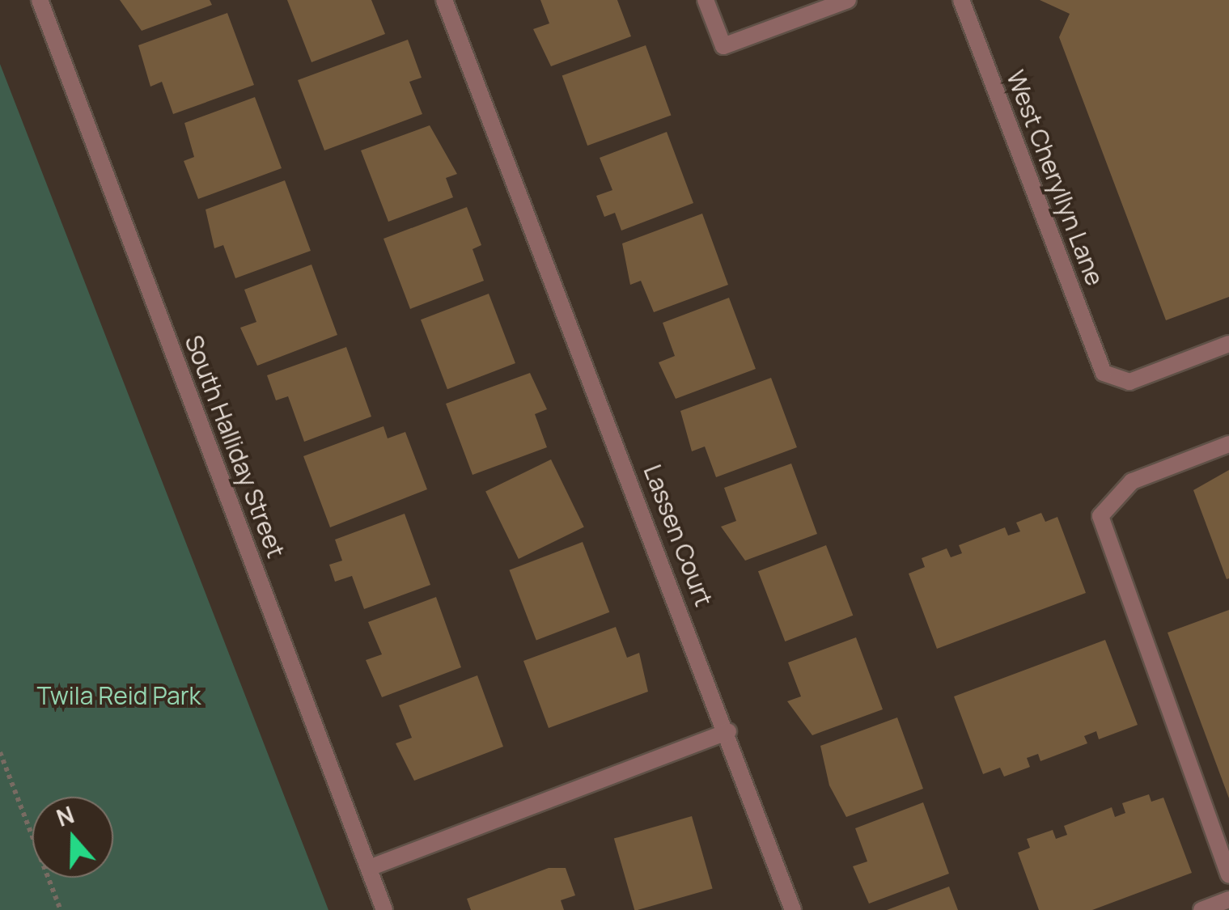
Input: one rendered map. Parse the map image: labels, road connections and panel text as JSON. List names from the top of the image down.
{
  "streets": {
    "street": ["West Cheryllyn Lane", "South Halliday Street", "Lassen Court"]
  },
  "parks": ["Twila Reid Park"],
  "north": "top"
}
